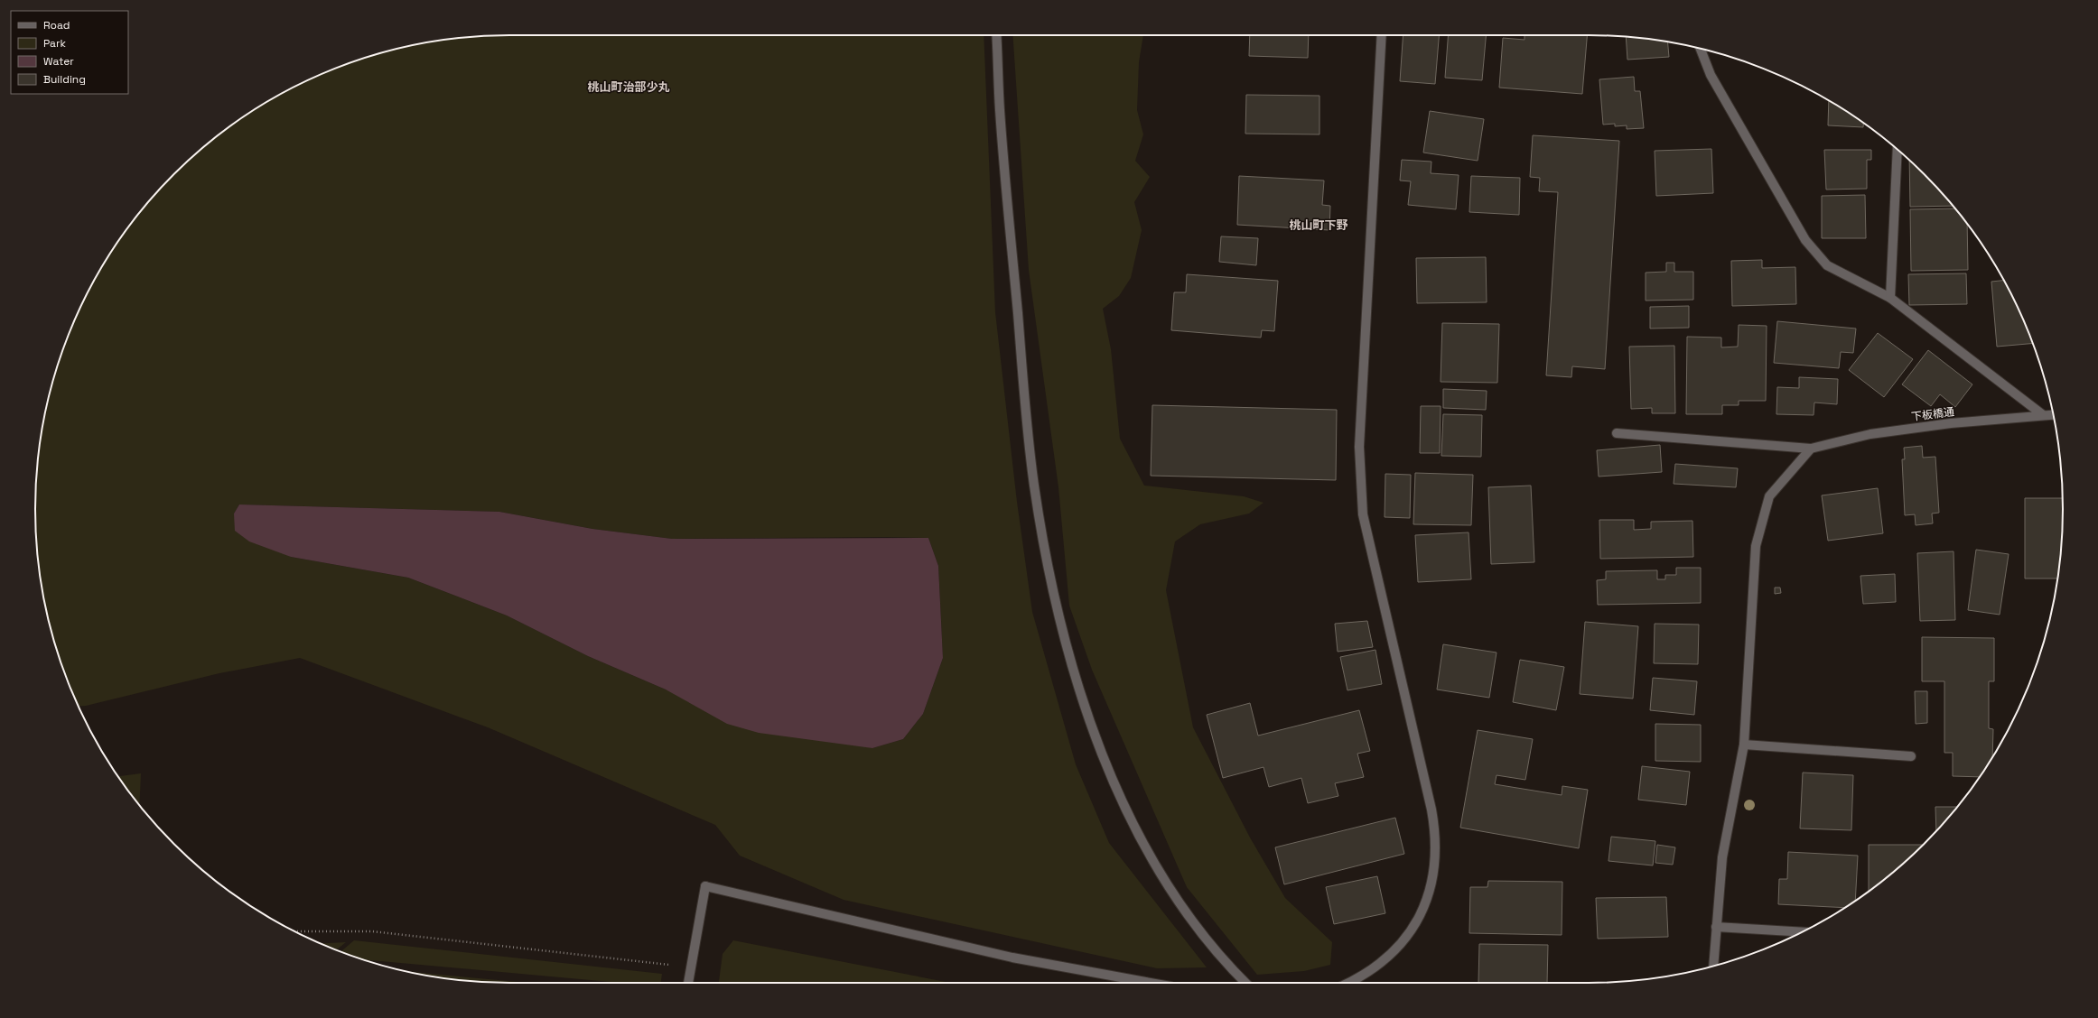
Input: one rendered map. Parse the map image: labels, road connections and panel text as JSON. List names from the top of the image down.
{
  "streets": {
    "street": ["下板橋通"]
  },
  "districts": ["桃山町治部少丸", "桃山町下野"],
  "legend": [
    "Road",
    "Park",
    "Water",
    "Building"
  ]
}
